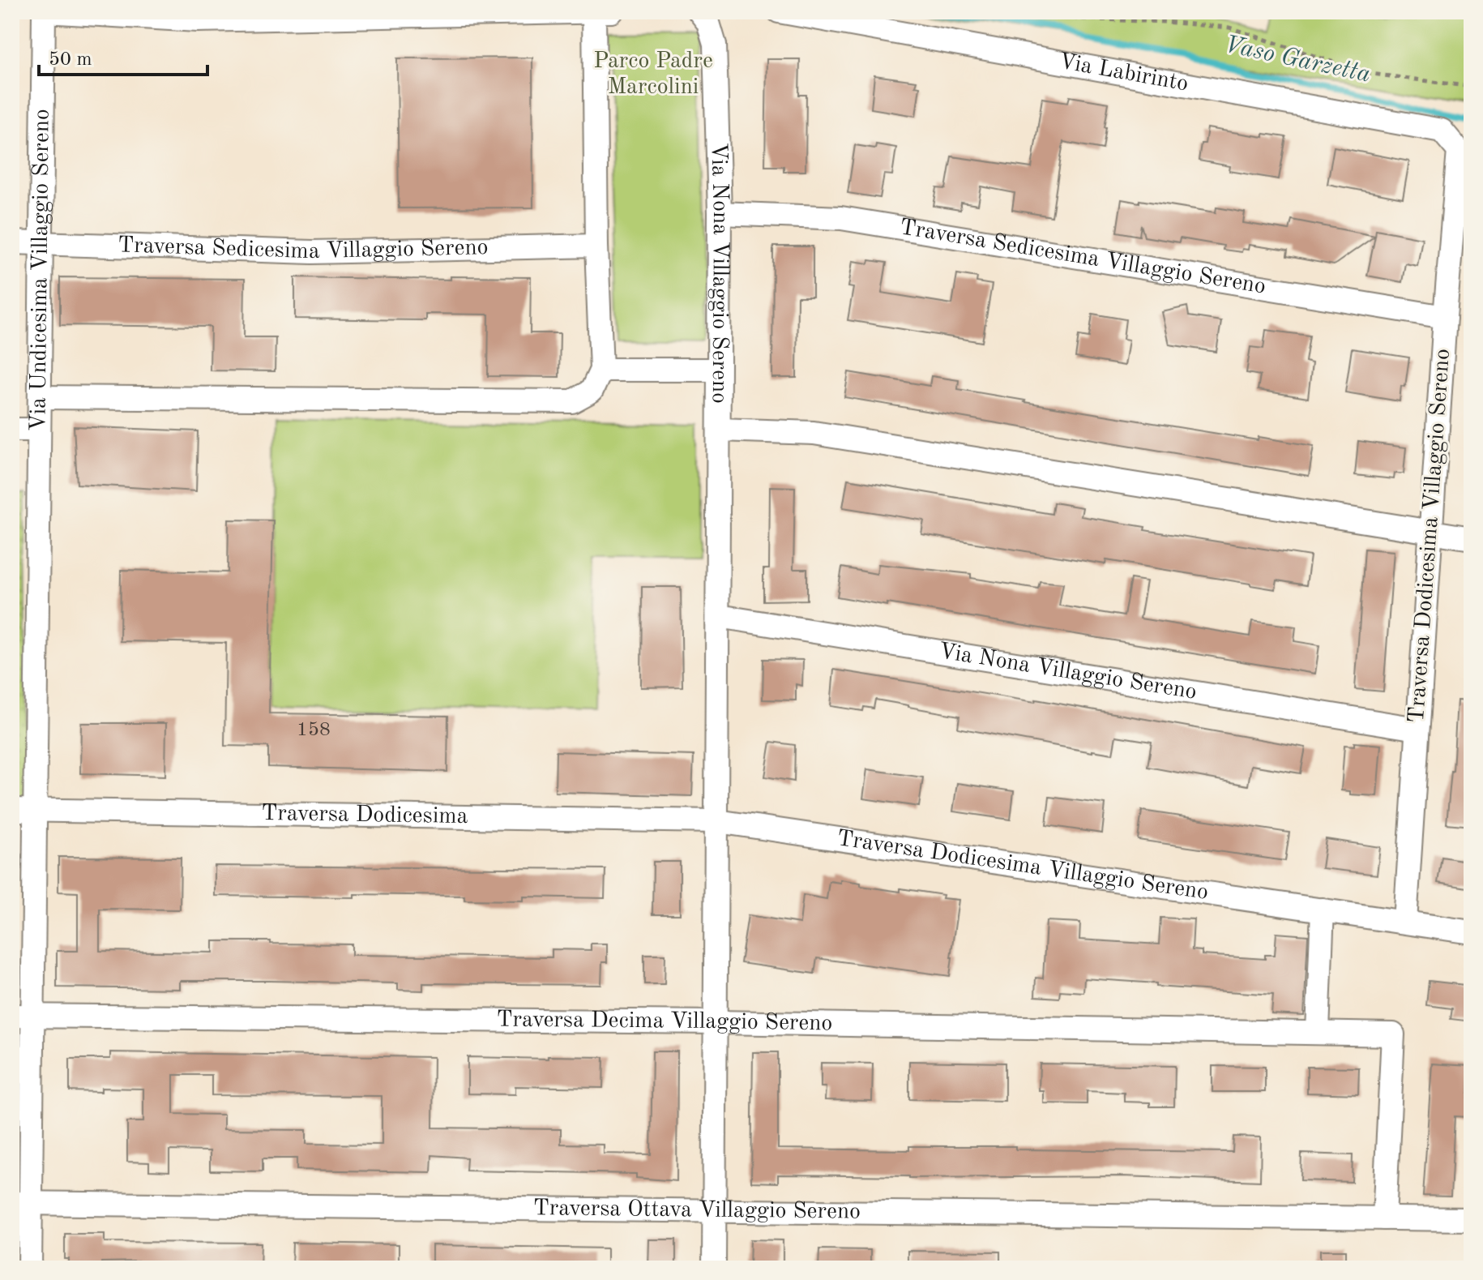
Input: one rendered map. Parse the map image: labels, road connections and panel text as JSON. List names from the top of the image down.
{
  "streets": {
    "street": [
      "Via Labirinto",
      "Traversa Sedicesima Villaggio Sereno",
      "Via Undicesima Villaggio Sereno",
      "Via Nona Villaggio Sereno",
      "Traversa Dodicesima Villaggio Sereno",
      "Traversa Dodicesima",
      "Traversa Decima Villaggio Sereno",
      "Traversa Ottava Villaggio Sereno"
    ]
  },
  "crossings": [
    ["Via Labirinto", "Traversa Dodicesima Villaggio Sereno"],
    ["Traversa Sedicesima Villaggio Sereno", "Via Undicesima Villaggio Sereno"],
    ["Traversa Sedicesima Villaggio Sereno", "Via Nona Villaggio Sereno"],
    ["Traversa Sedicesima Villaggio Sereno", "Traversa Dodicesima Villaggio Sereno"],
    ["Via Undicesima Villaggio Sereno", "Traversa Dodicesima"],
    ["Via Undicesima Villaggio Sereno", "Traversa Decima Villaggio Sereno"],
    ["Via Undicesima Villaggio Sereno", "Traversa Ottava Villaggio Sereno"],
    ["Via Nona Villaggio Sereno", "Traversa Dodicesima Villaggio Sereno"],
    ["Via Nona Villaggio Sereno", "Traversa Dodicesima"],
    ["Via Nona Villaggio Sereno", "Traversa Decima Villaggio Sereno"],
    ["Via Nona Villaggio Sereno", "Traversa Ottava Villaggio Sereno"],
    ["Traversa Dodicesima Villaggio Sereno", "Traversa Dodicesima"],
    ["Traversa Decima Villaggio Sereno", "Traversa Ottava Villaggio Sereno"]
  ],
  "water": ["Vaso Garzetta"],
  "parks": ["Parco Padre Marcolini"],
  "house_numbers": ["158"],
  "scale_bar": "50 m"
}
